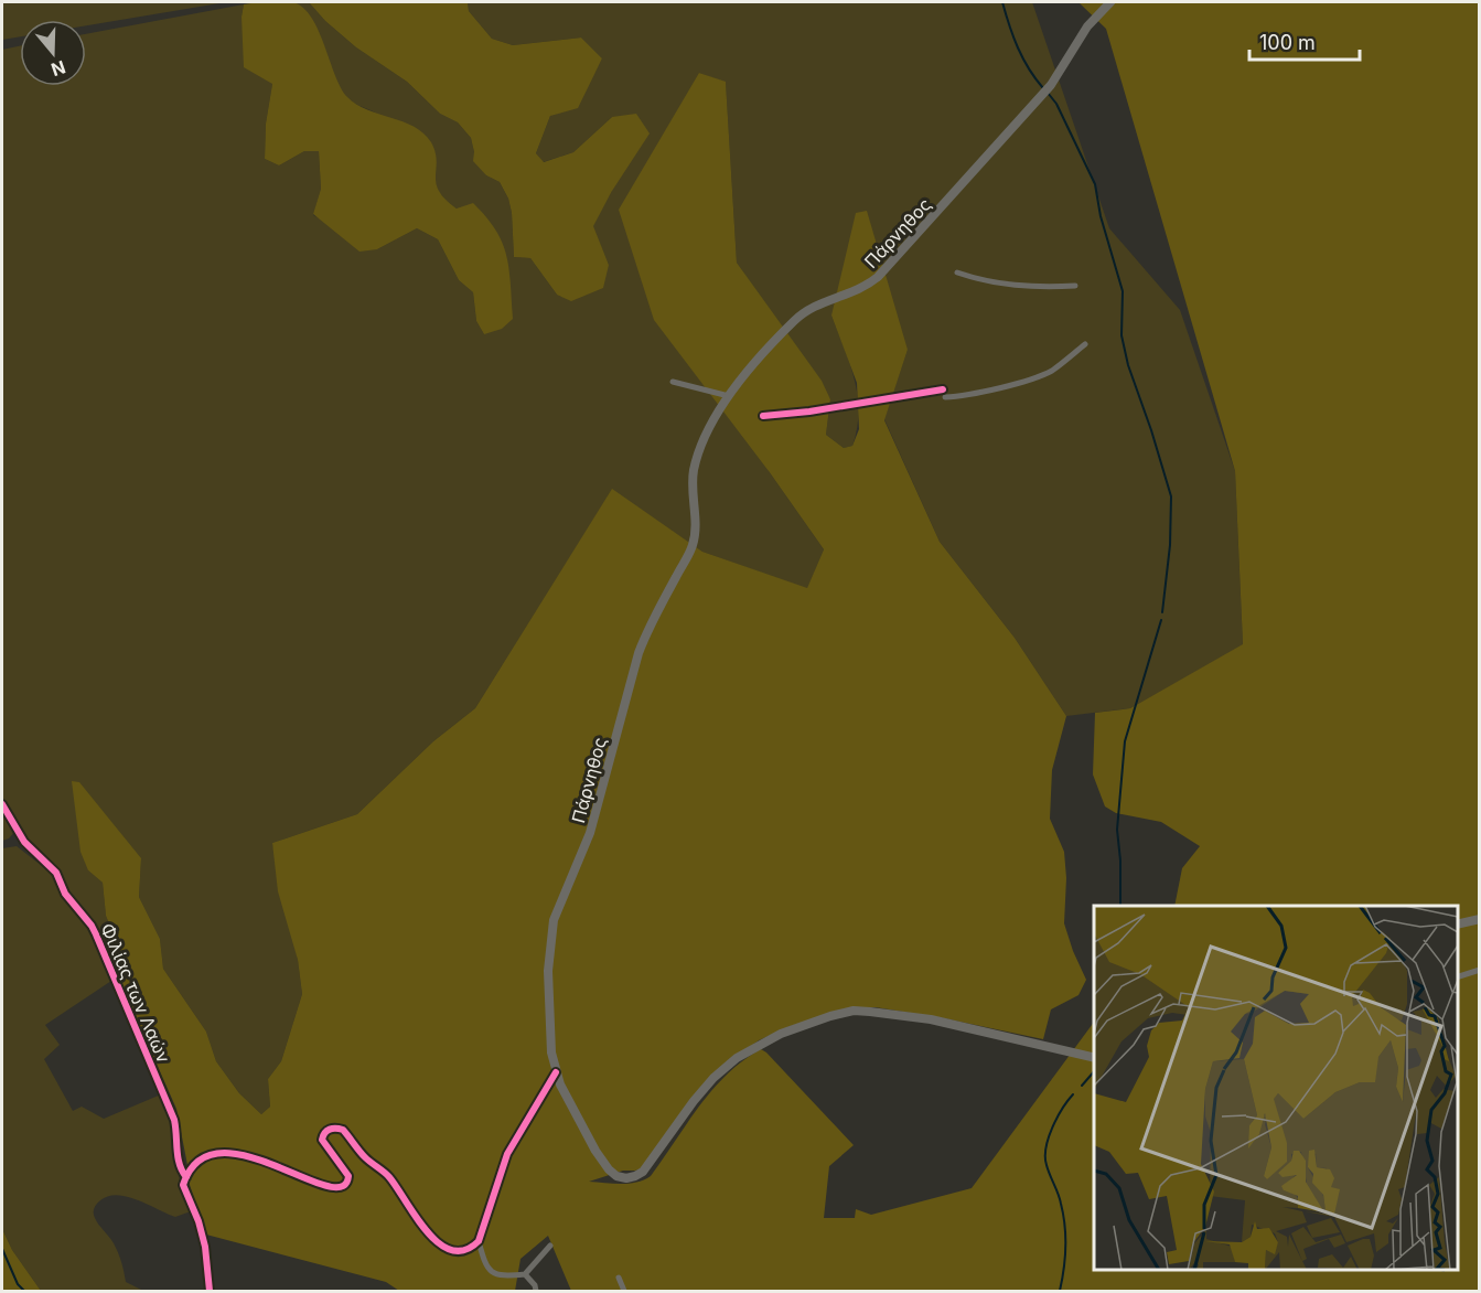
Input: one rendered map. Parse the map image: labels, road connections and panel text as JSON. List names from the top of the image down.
{
  "streets": {
    "main road": ["Πάρνηθος"],
    "street": ["Φιλίας των Λαών"]
  },
  "scale_bar": "100 m",
  "north": "bottom"
}
